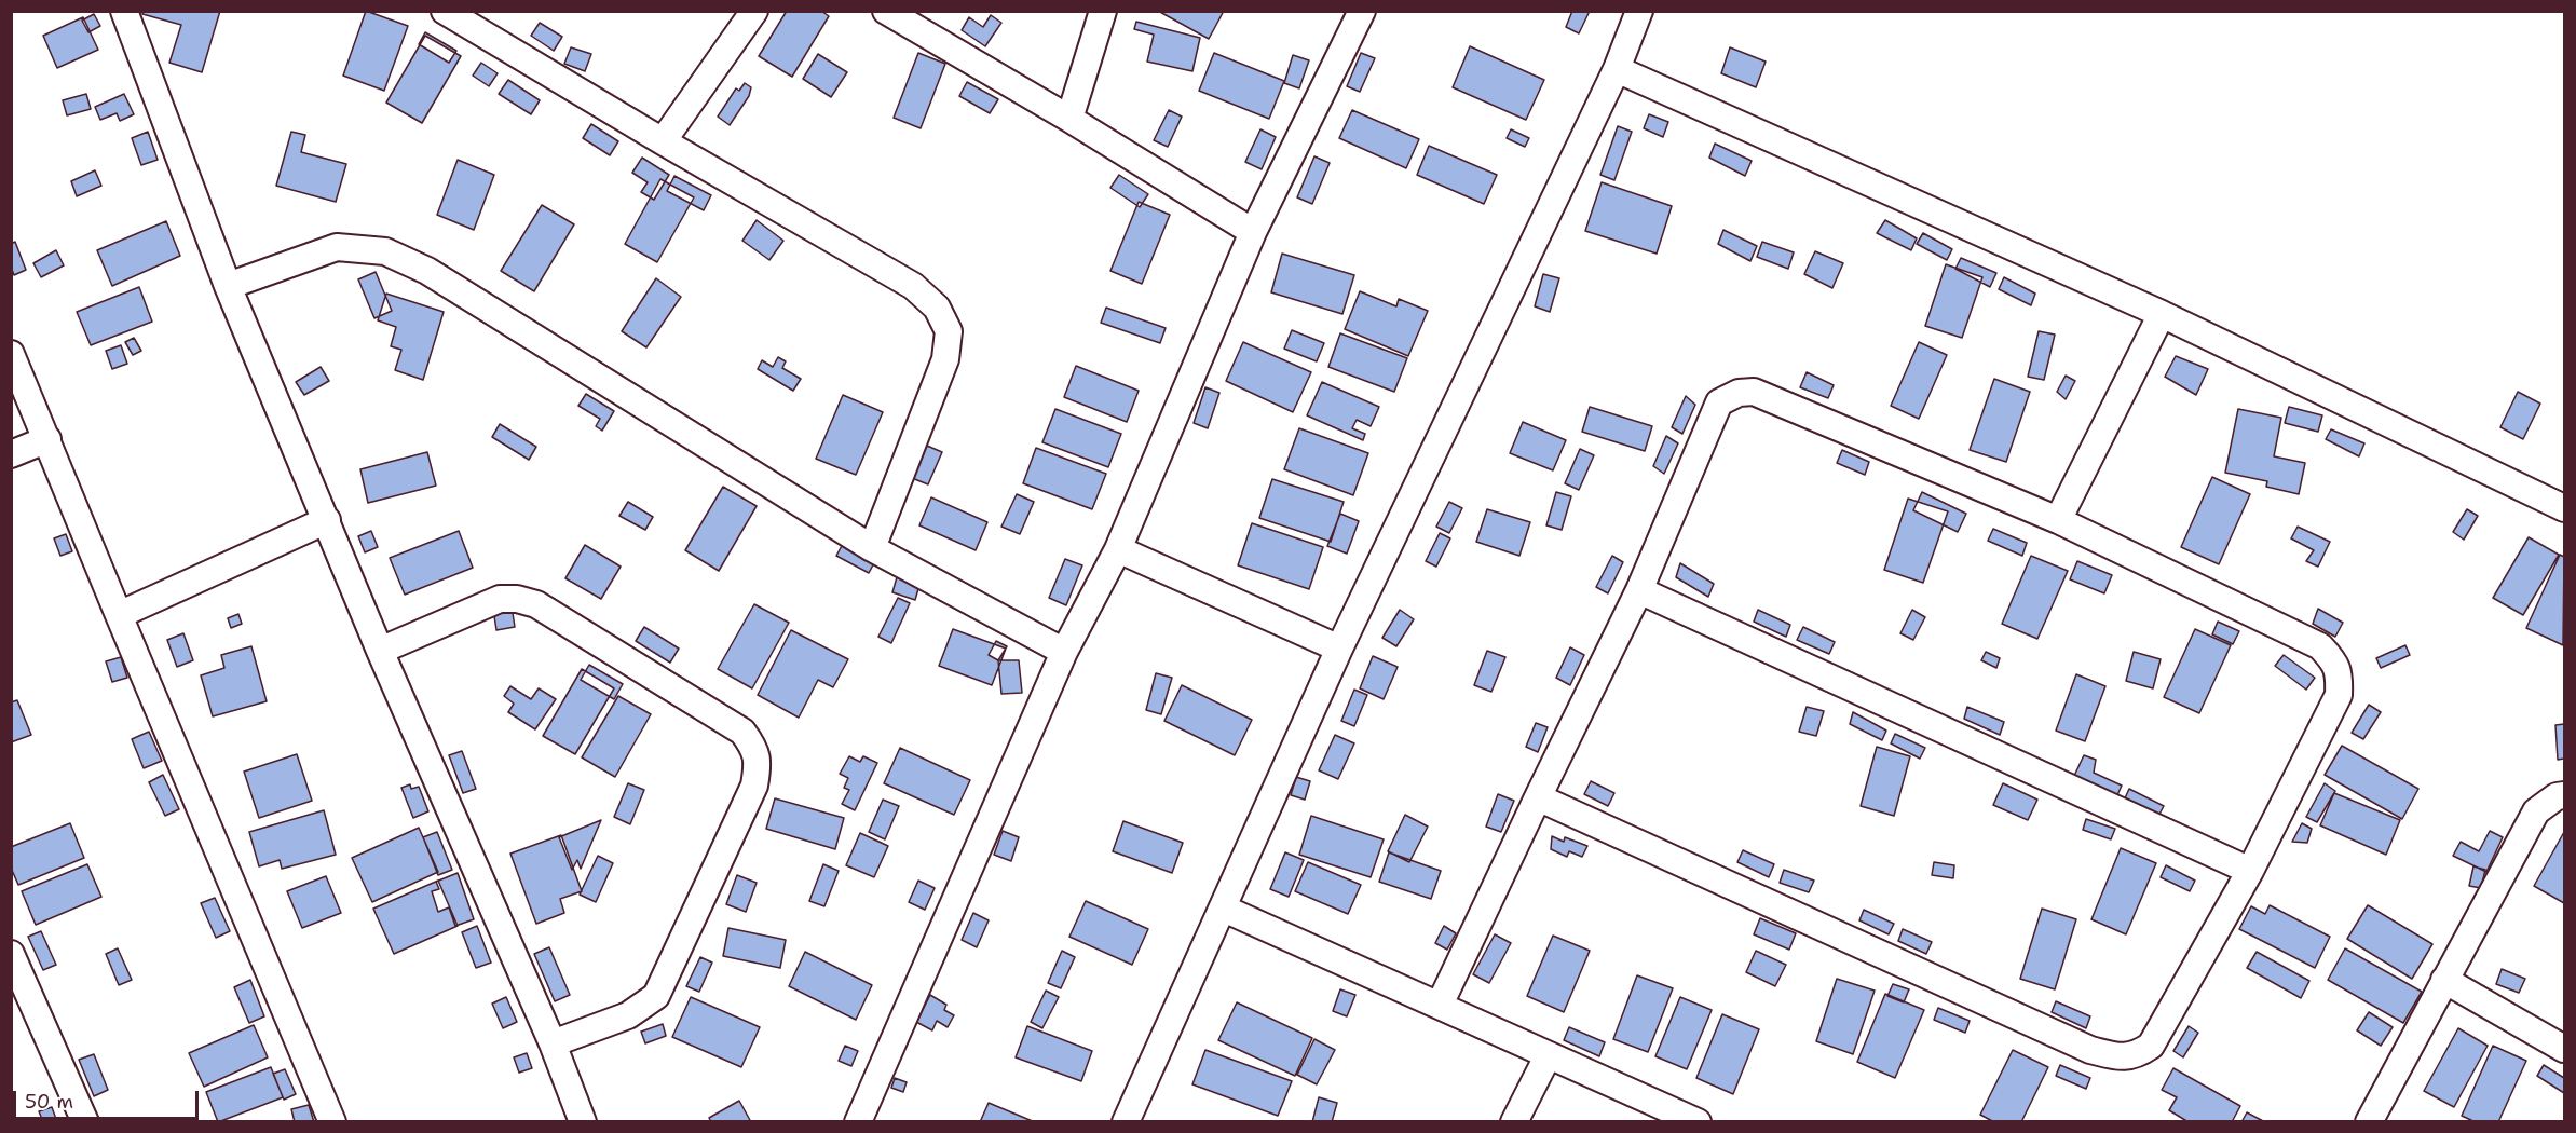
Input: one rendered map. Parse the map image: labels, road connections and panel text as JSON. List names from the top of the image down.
{
  "scale_bar": "50 m"
}
